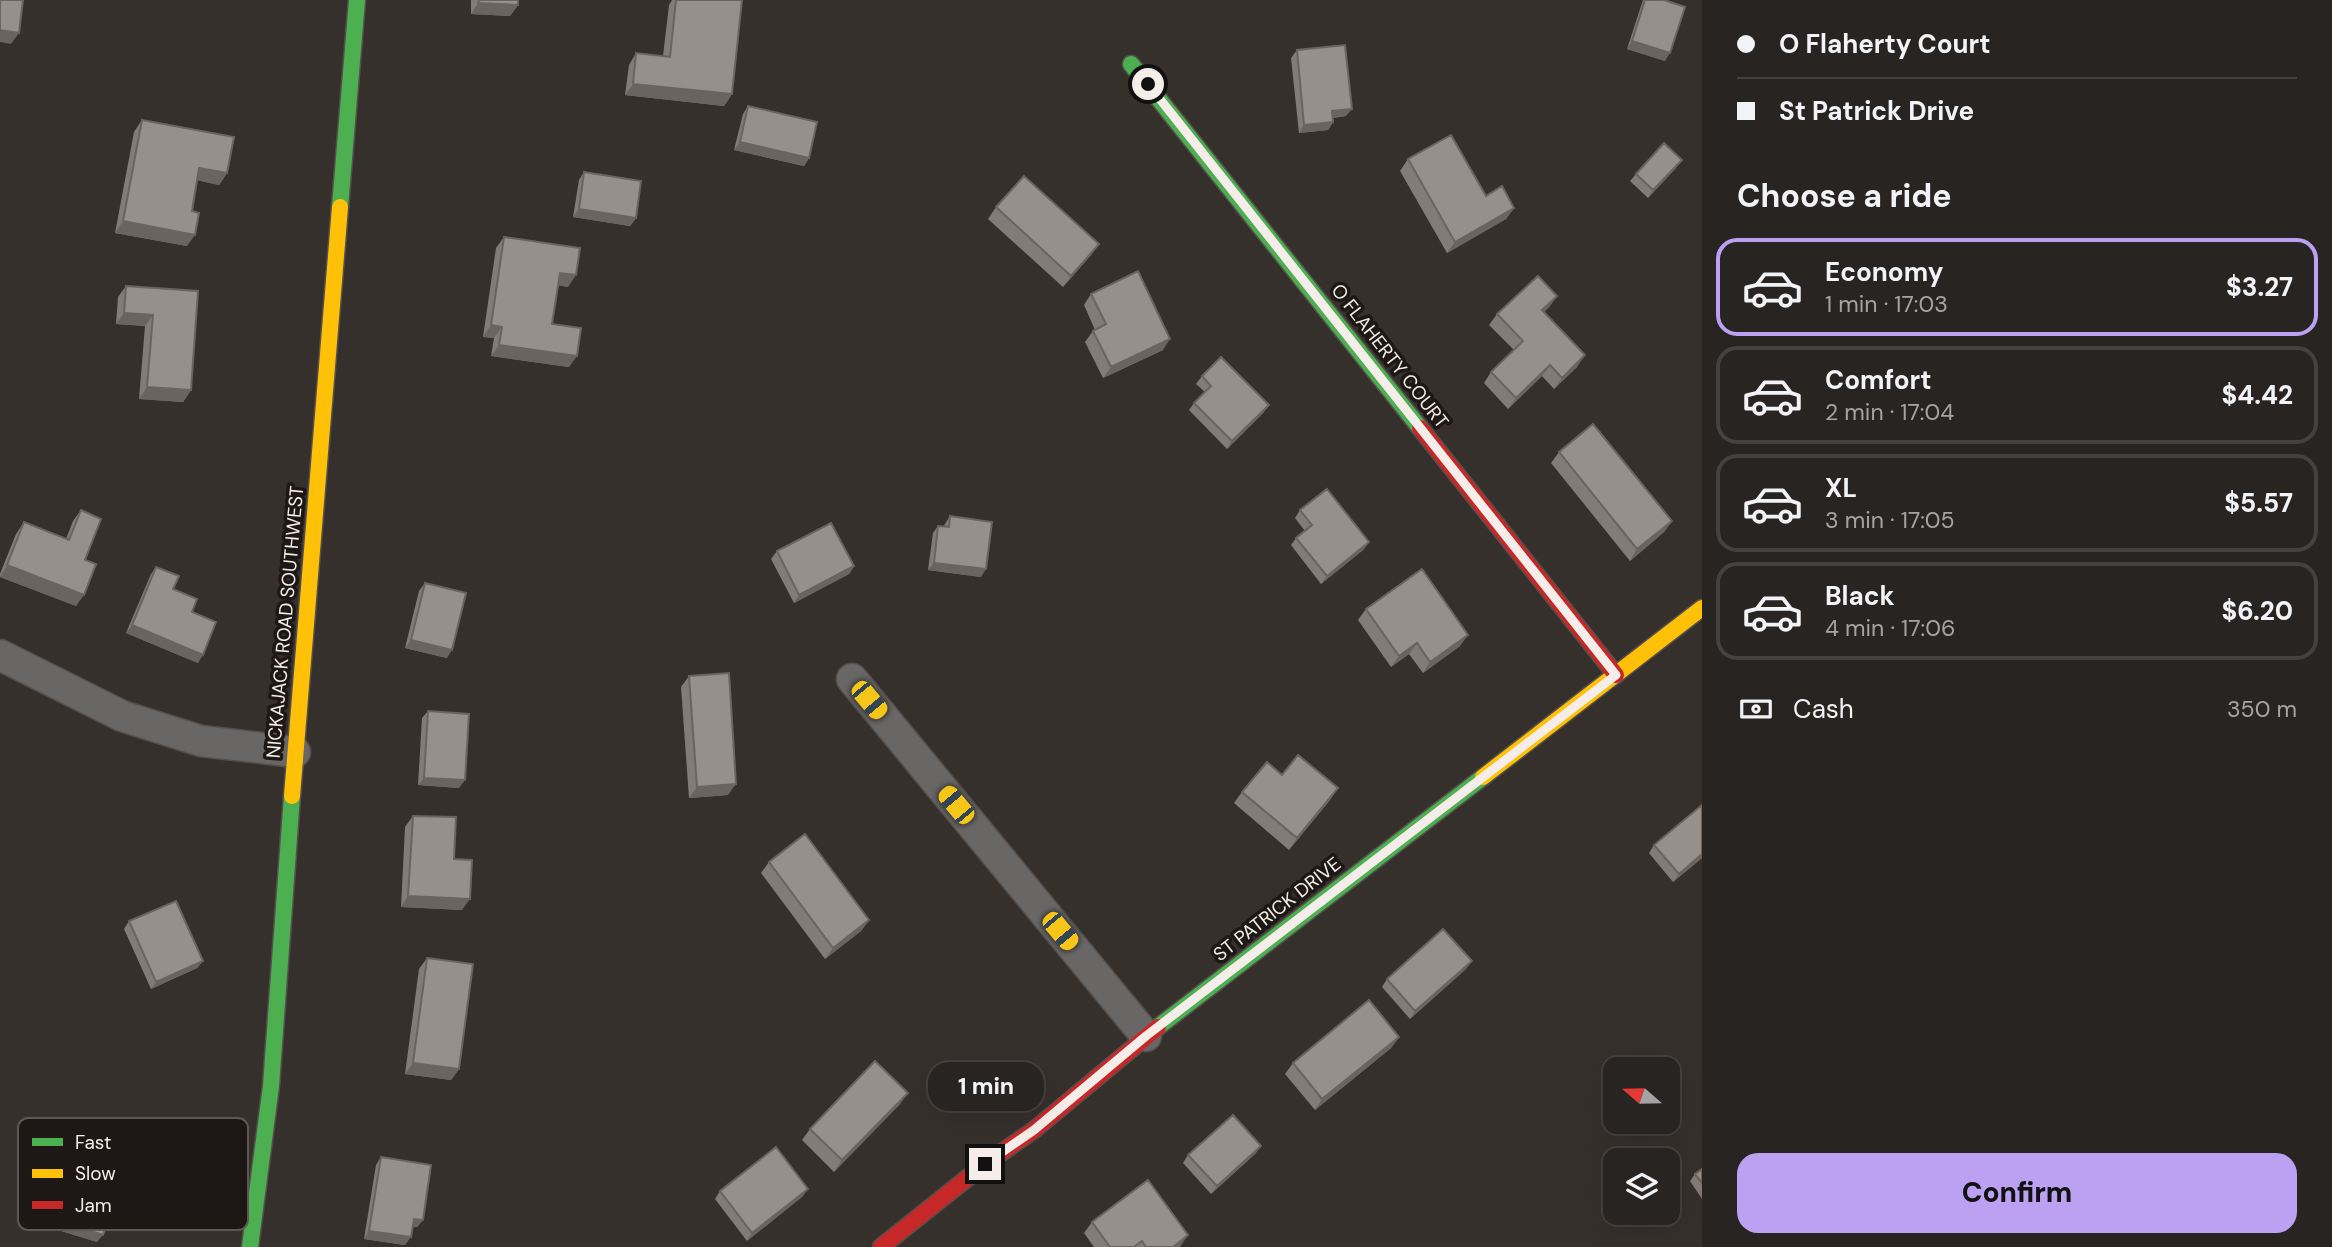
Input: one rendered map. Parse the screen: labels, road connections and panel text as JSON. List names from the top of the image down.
{
  "streets": {
    "street": ["O FLAHERTY COURT", "NICKAJACK ROAD SOUTHWEST", "ST PATRICK DRIVE"]
  },
  "crossings": [
    ["O FLAHERTY COURT", "ST PATRICK DRIVE"]
  ],
  "legend": ["Fast", "Slow", "Jam"],
  "north": "left",
  "page": {
    "banner": ["O Flaherty Court", "St Patrick Drive"],
    "heading": "Choose a ride",
    "list": [
      {
        "name": "Economy",
        "note": "1 min · 17:03",
        "value": "$3.27"
      },
      {
        "name": "Comfort",
        "note": "2 min · 17:04",
        "value": "$4.42"
      },
      {
        "name": "XL",
        "note": "3 min · 17:05",
        "value": "$5.57"
      },
      {
        "name": "Black",
        "note": "4 min · 17:06",
        "value": "$6.20"
      }
    ],
    "pay": ["Cash", "350 m"],
    "bubble": "1 min",
    "buttons": "Confirm"
  }
}
